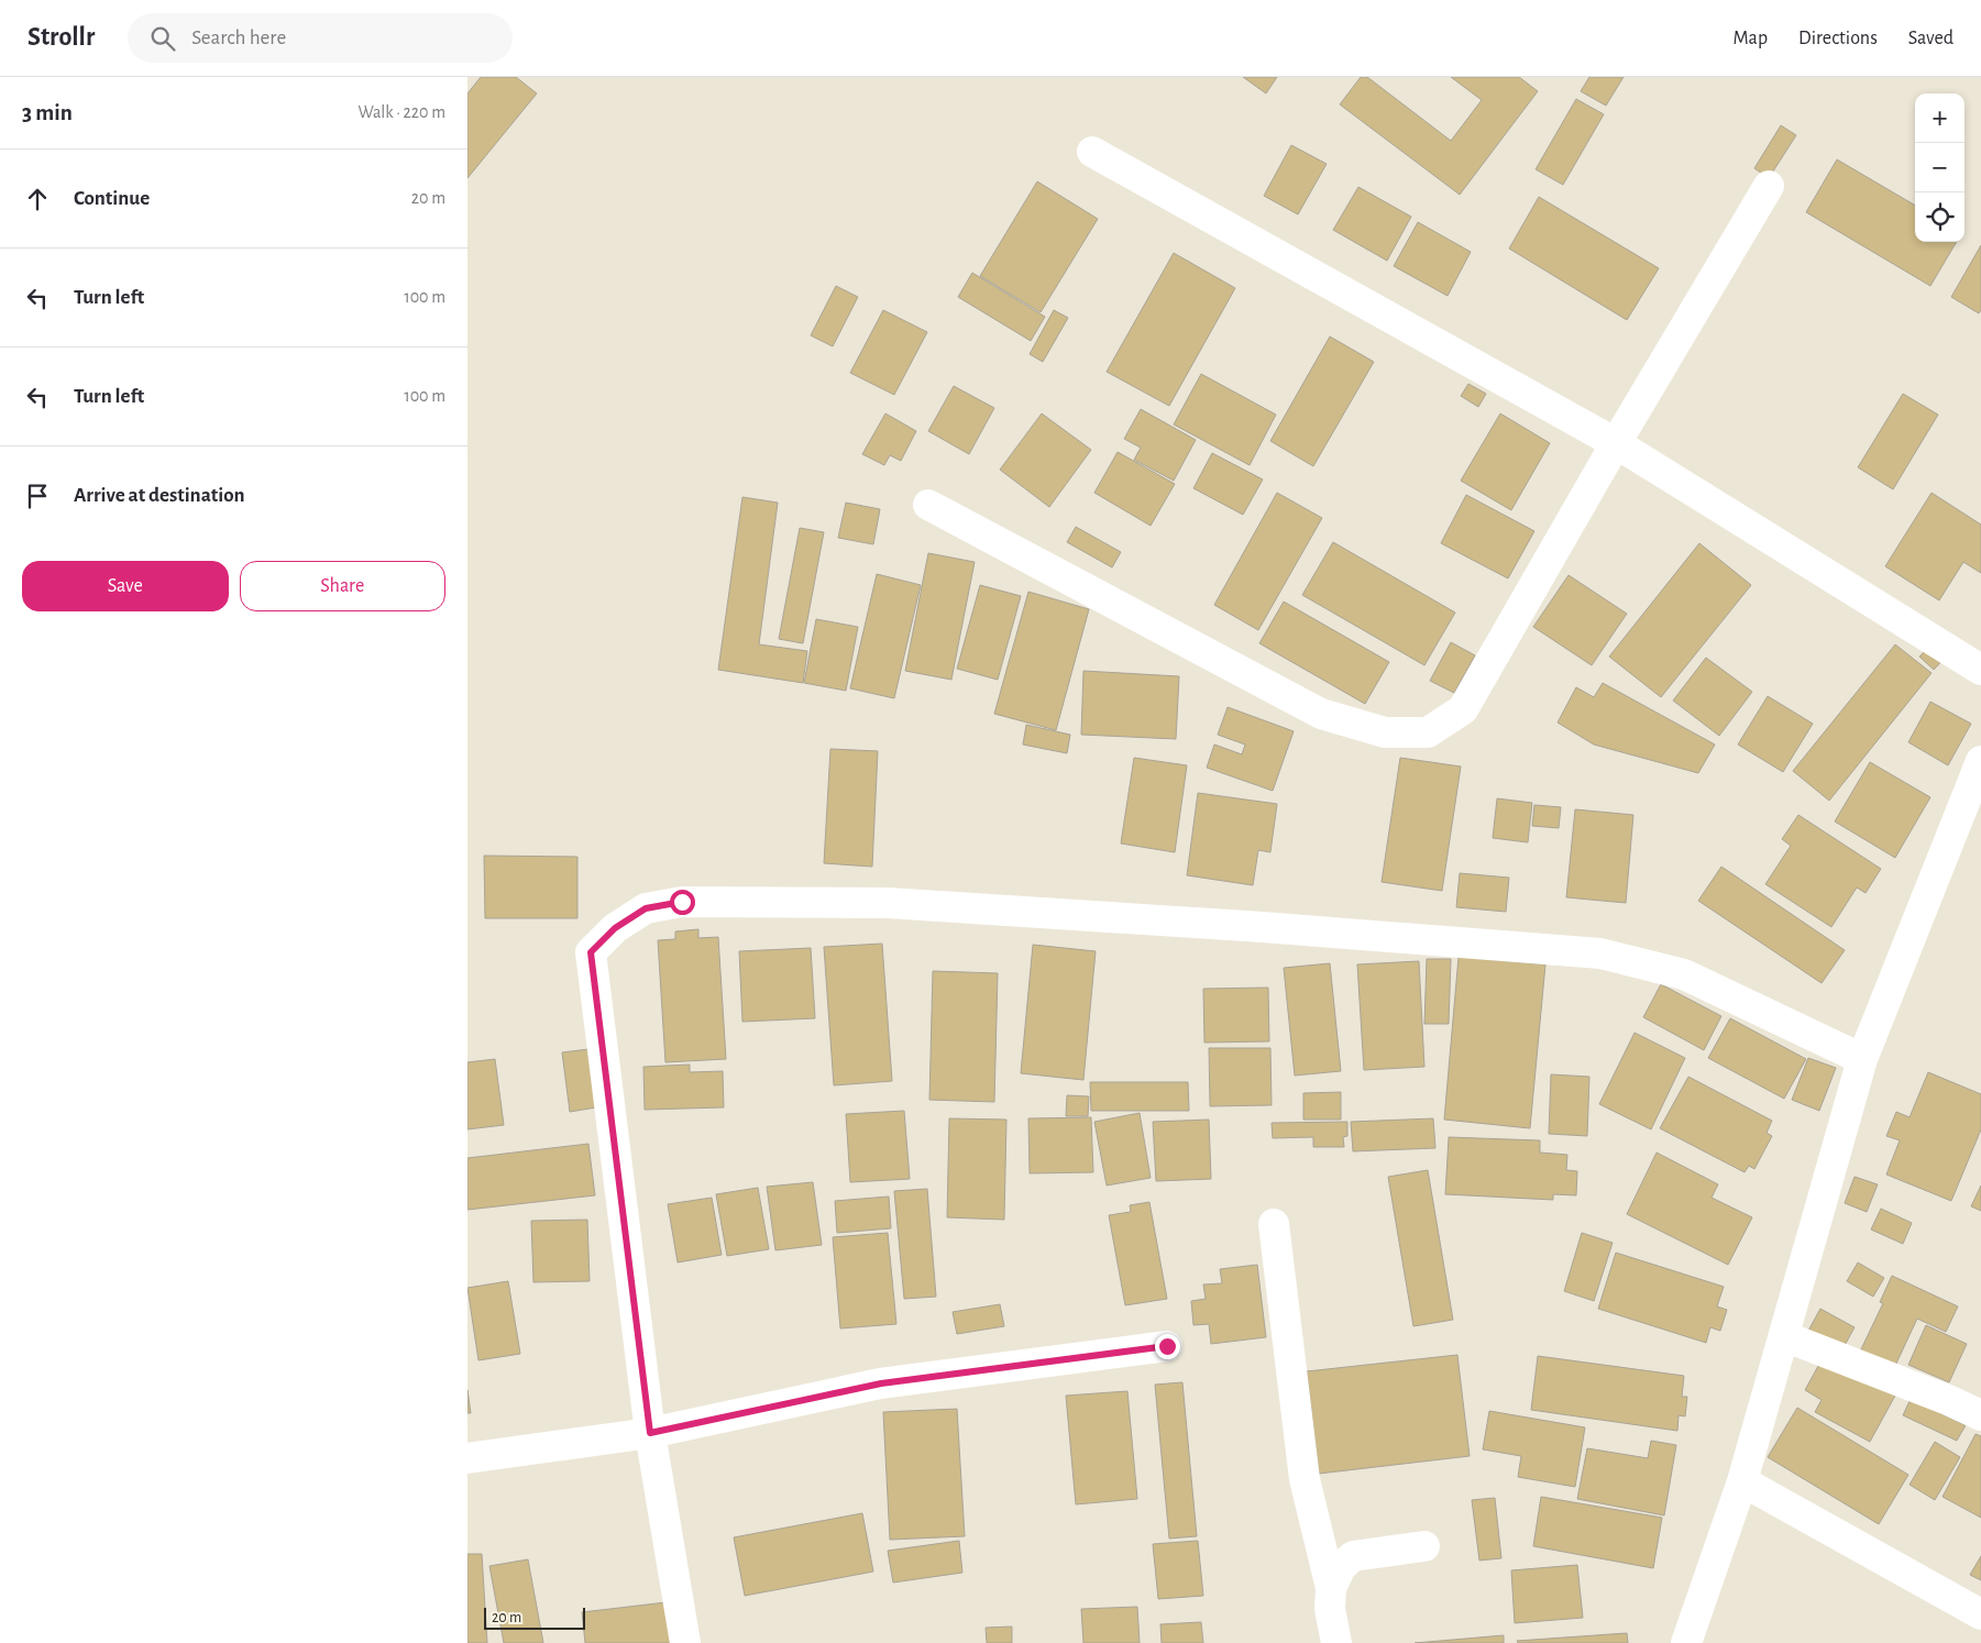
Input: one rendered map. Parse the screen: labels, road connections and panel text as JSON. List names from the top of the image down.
{
  "scale_bar": "20 m",
  "page": {
    "header": "Strollr",
    "search": "Search here",
    "nav": ["Map", "Directions", "Saved"],
    "heading": ["3 min", "Walk · 220 m"],
    "map_buttons": ["+", "−"],
    "list": [
      ["Continue", "20 m"],
      ["Turn left", "100 m"],
      ["Turn left", "100 m"],
      "Arrive at destination"
    ],
    "buttons": ["Save", "Share"],
    "scale": "20 m"
  }
}
